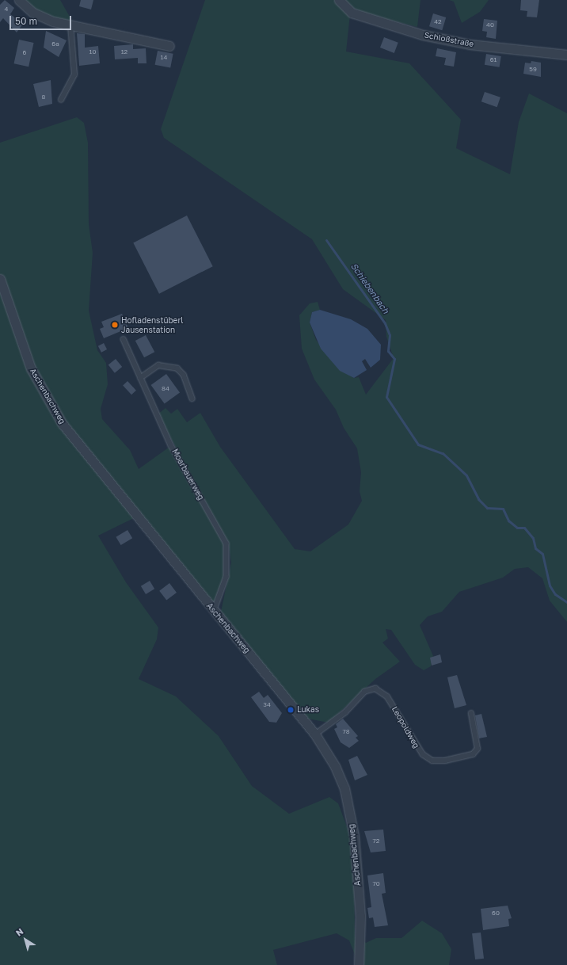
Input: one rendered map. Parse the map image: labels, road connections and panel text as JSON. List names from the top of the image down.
{
  "streets": {
    "street": ["Schloßstraße", "Aschenbachweg"],
    "lane": ["Moarbauerweg", "Leopoldweg"]
  },
  "crossings": [
    ["Aschenbachweg", "Moarbauerweg"],
    ["Aschenbachweg", "Leopoldweg"]
  ],
  "water": ["Schiebenbach"],
  "places": ["Hofladenstüberl Jausenstation", "Lukas"],
  "house_numbers": [
    "4",
    "42",
    "40",
    "6a",
    "10",
    "12",
    "6",
    "14",
    "61",
    "59",
    "8",
    "84",
    "34",
    "78",
    "72",
    "70",
    "60"
  ],
  "scale_bar": "50 m",
  "north": "top left"
}
